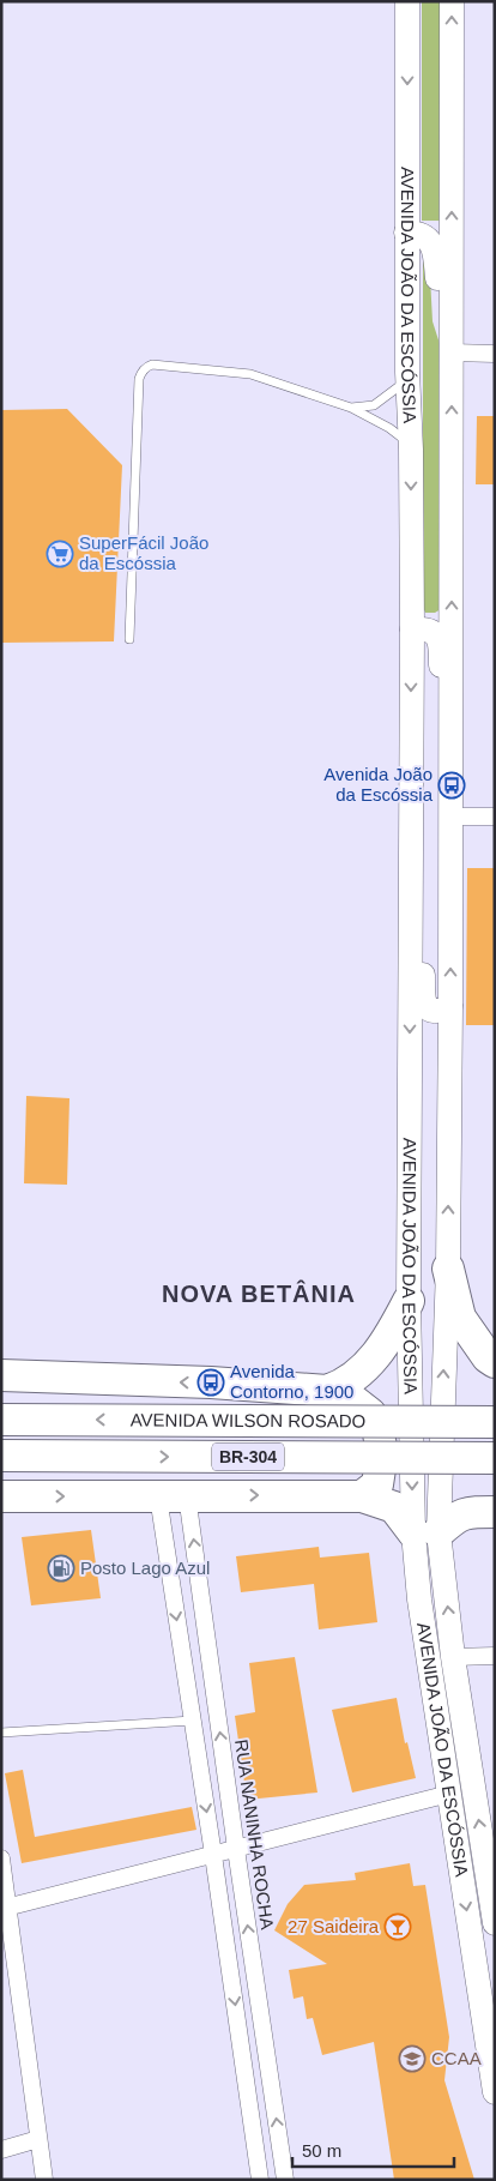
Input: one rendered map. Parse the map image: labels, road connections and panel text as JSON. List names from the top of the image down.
{
  "streets": {
    "highway": ["AVENIDA WILSON ROSADO", "BR-304"],
    "main road": ["AVENIDA JOÃO DA ESCÓSSIA"],
    "street": ["RUA NANINHA ROCHA"]
  },
  "districts": ["NOVA BETÂNIA"],
  "places": {
    "supermarket": ["SuperFácil João da Escóssia"],
    "bus stop": ["Avenida João da Escóssia", "Avenida Contorno, 1900"],
    "fuel station": ["Posto Lago Azul"],
    "bar": ["27 Saideira"],
    "school or university": ["CCAA"]
  },
  "scale_bar": "50 m"
}
